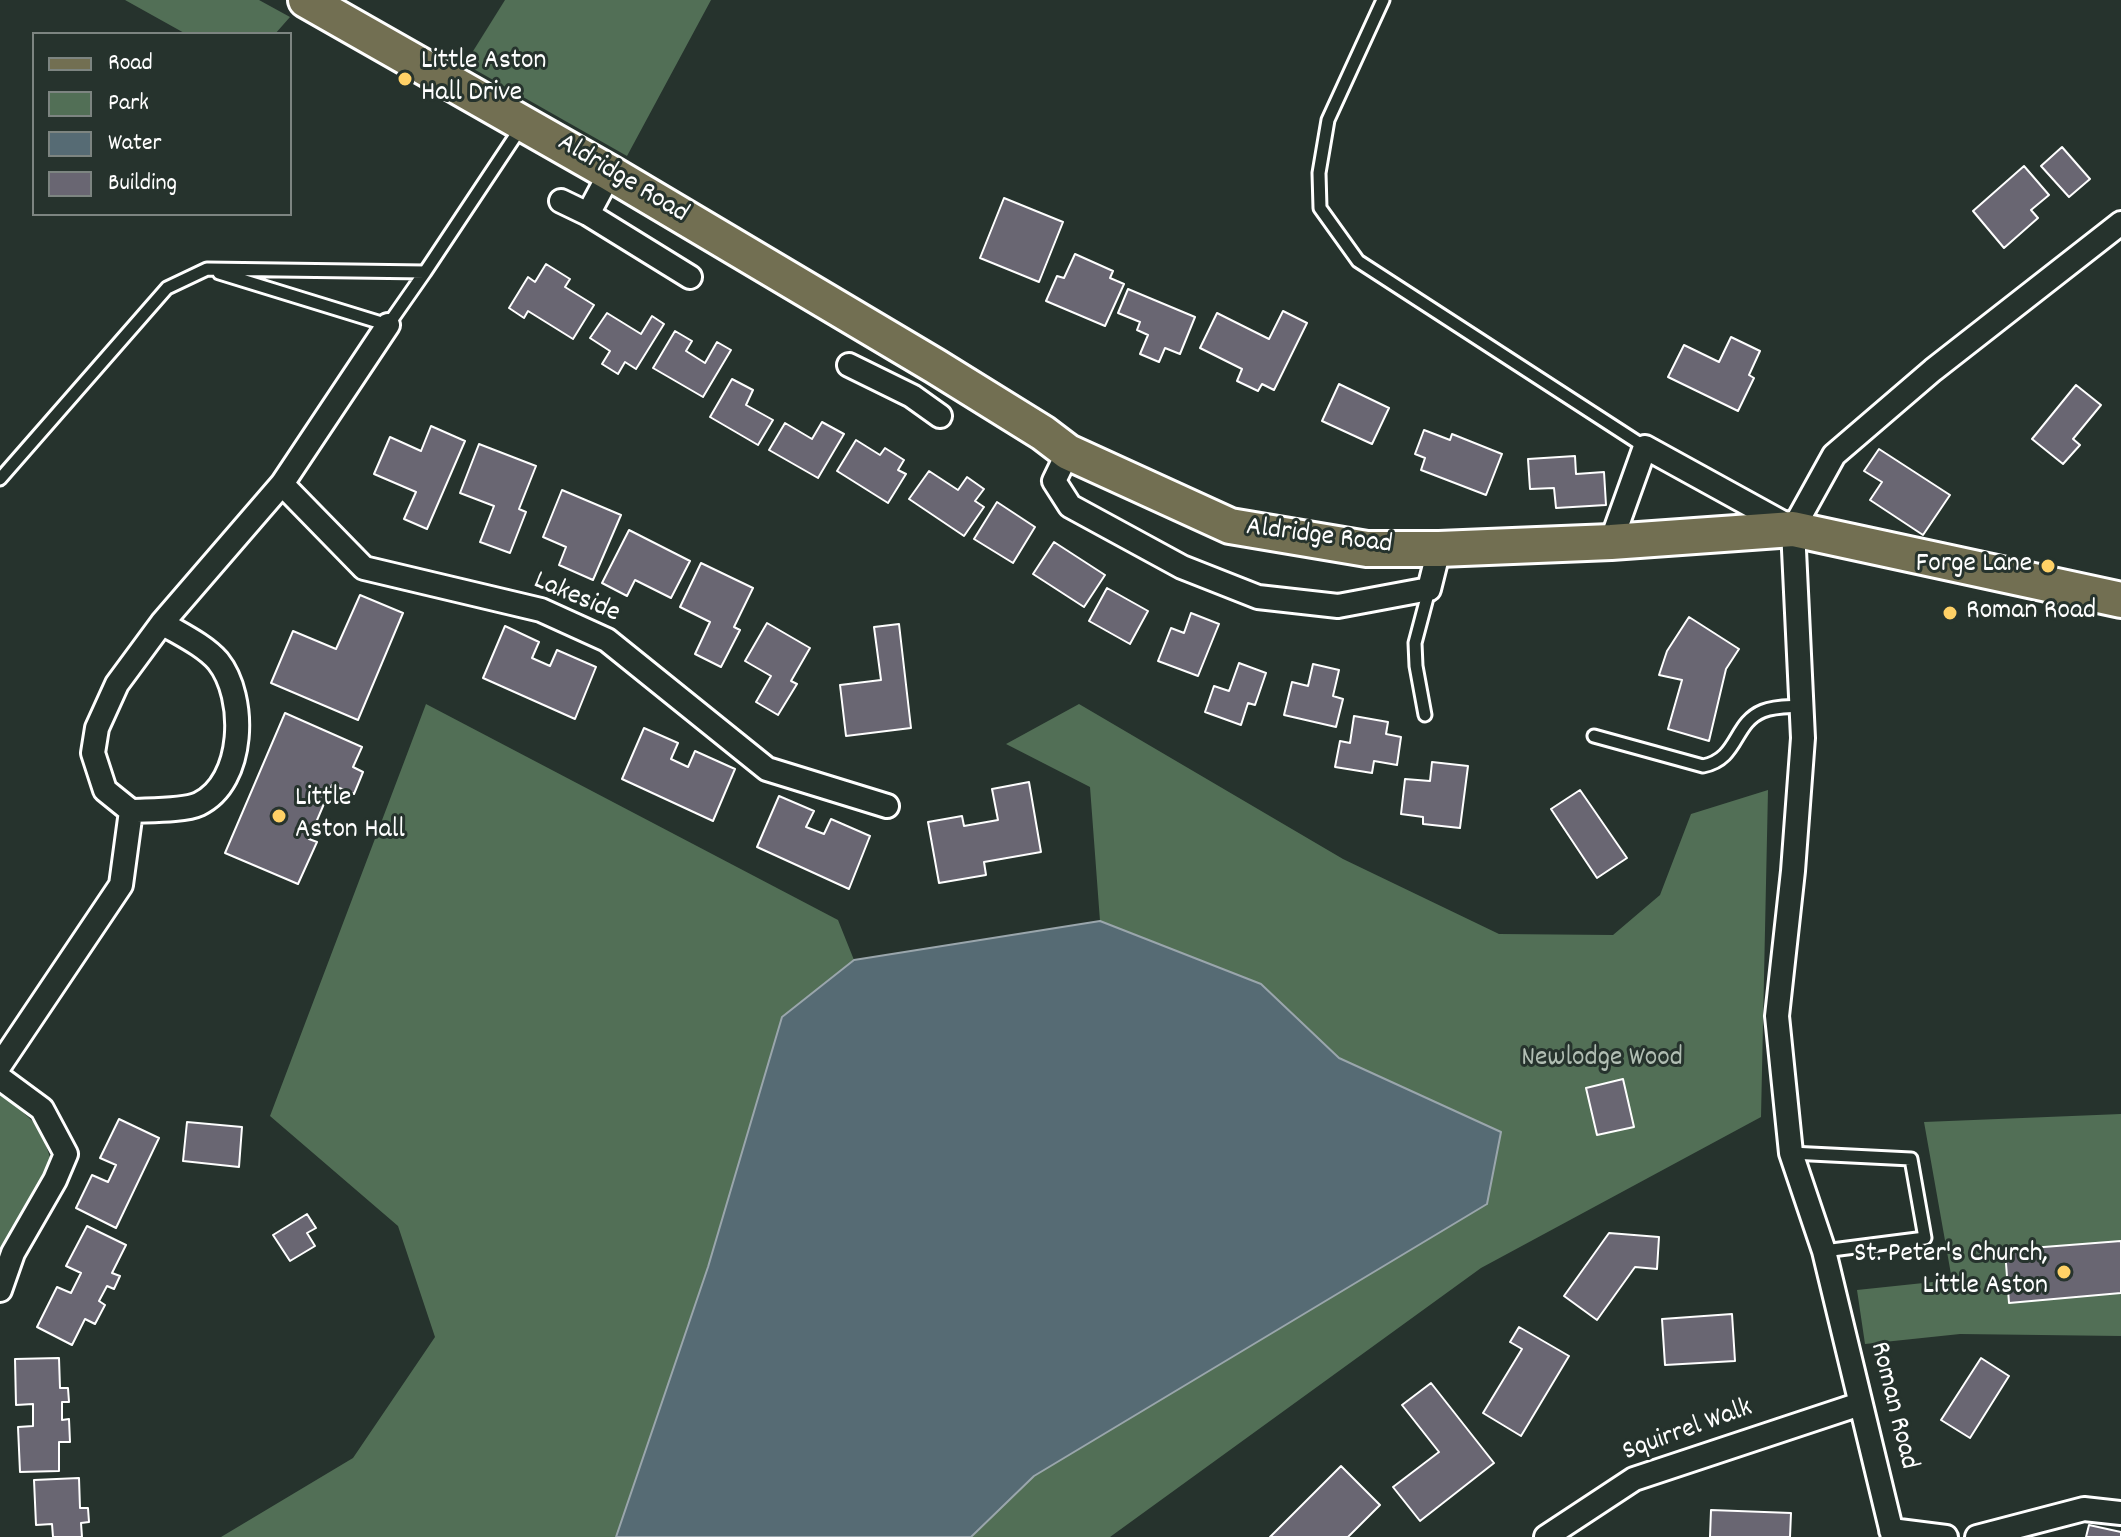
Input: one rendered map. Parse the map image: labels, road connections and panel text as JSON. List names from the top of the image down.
{
  "streets": {
    "main road": ["Aldridge Road"],
    "street": ["Lakeside", "Roman Road", "Squirrel Walk"]
  },
  "crossings": [
    ["Aldridge Road", "Roman Road"],
    ["Roman Road", "Squirrel Walk"]
  ],
  "parks": ["Newlodge Wood"],
  "places": [
    "Little Aston Hall Drive",
    "Forge Lane",
    "Roman Road",
    "Little Aston Hall",
    "St. Peter's Church, Little Aston"
  ],
  "legend": [
    "Road",
    "Park",
    "Water",
    "Building"
  ]
}
